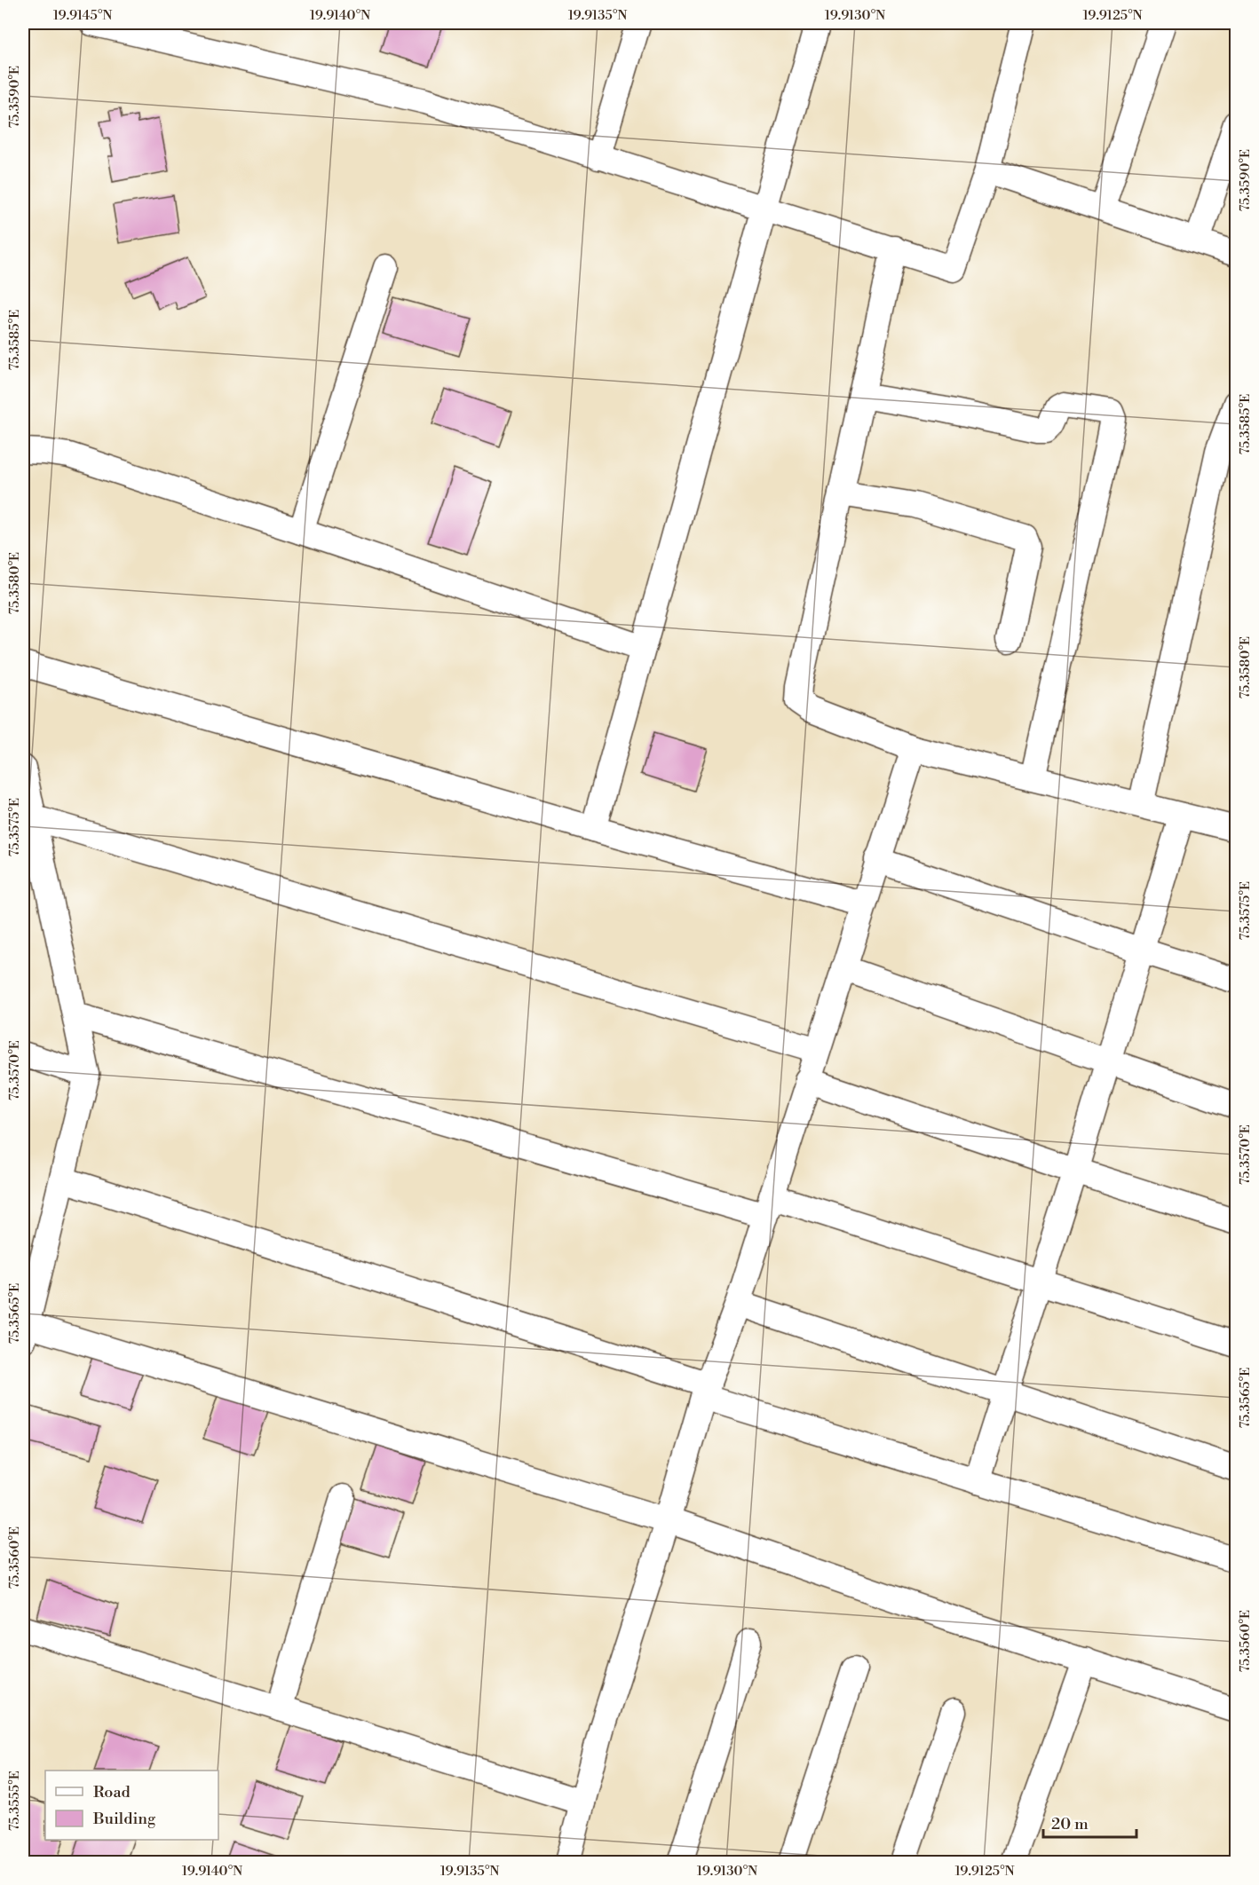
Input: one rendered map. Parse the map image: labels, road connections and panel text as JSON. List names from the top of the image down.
{
  "legend": ["Road", "Building"],
  "scale_bar": "20 m",
  "coordinates": [
    "19.9145°N",
    "19.9140°N",
    "19.9135°N",
    "19.9130°N",
    "19.9125°N",
    "75.3590°E",
    "75.3585°E",
    "75.3580°E",
    "75.3575°E",
    "75.3570°E",
    "75.3565°E",
    "75.3560°E",
    "75.3555°E"
  ]
}
